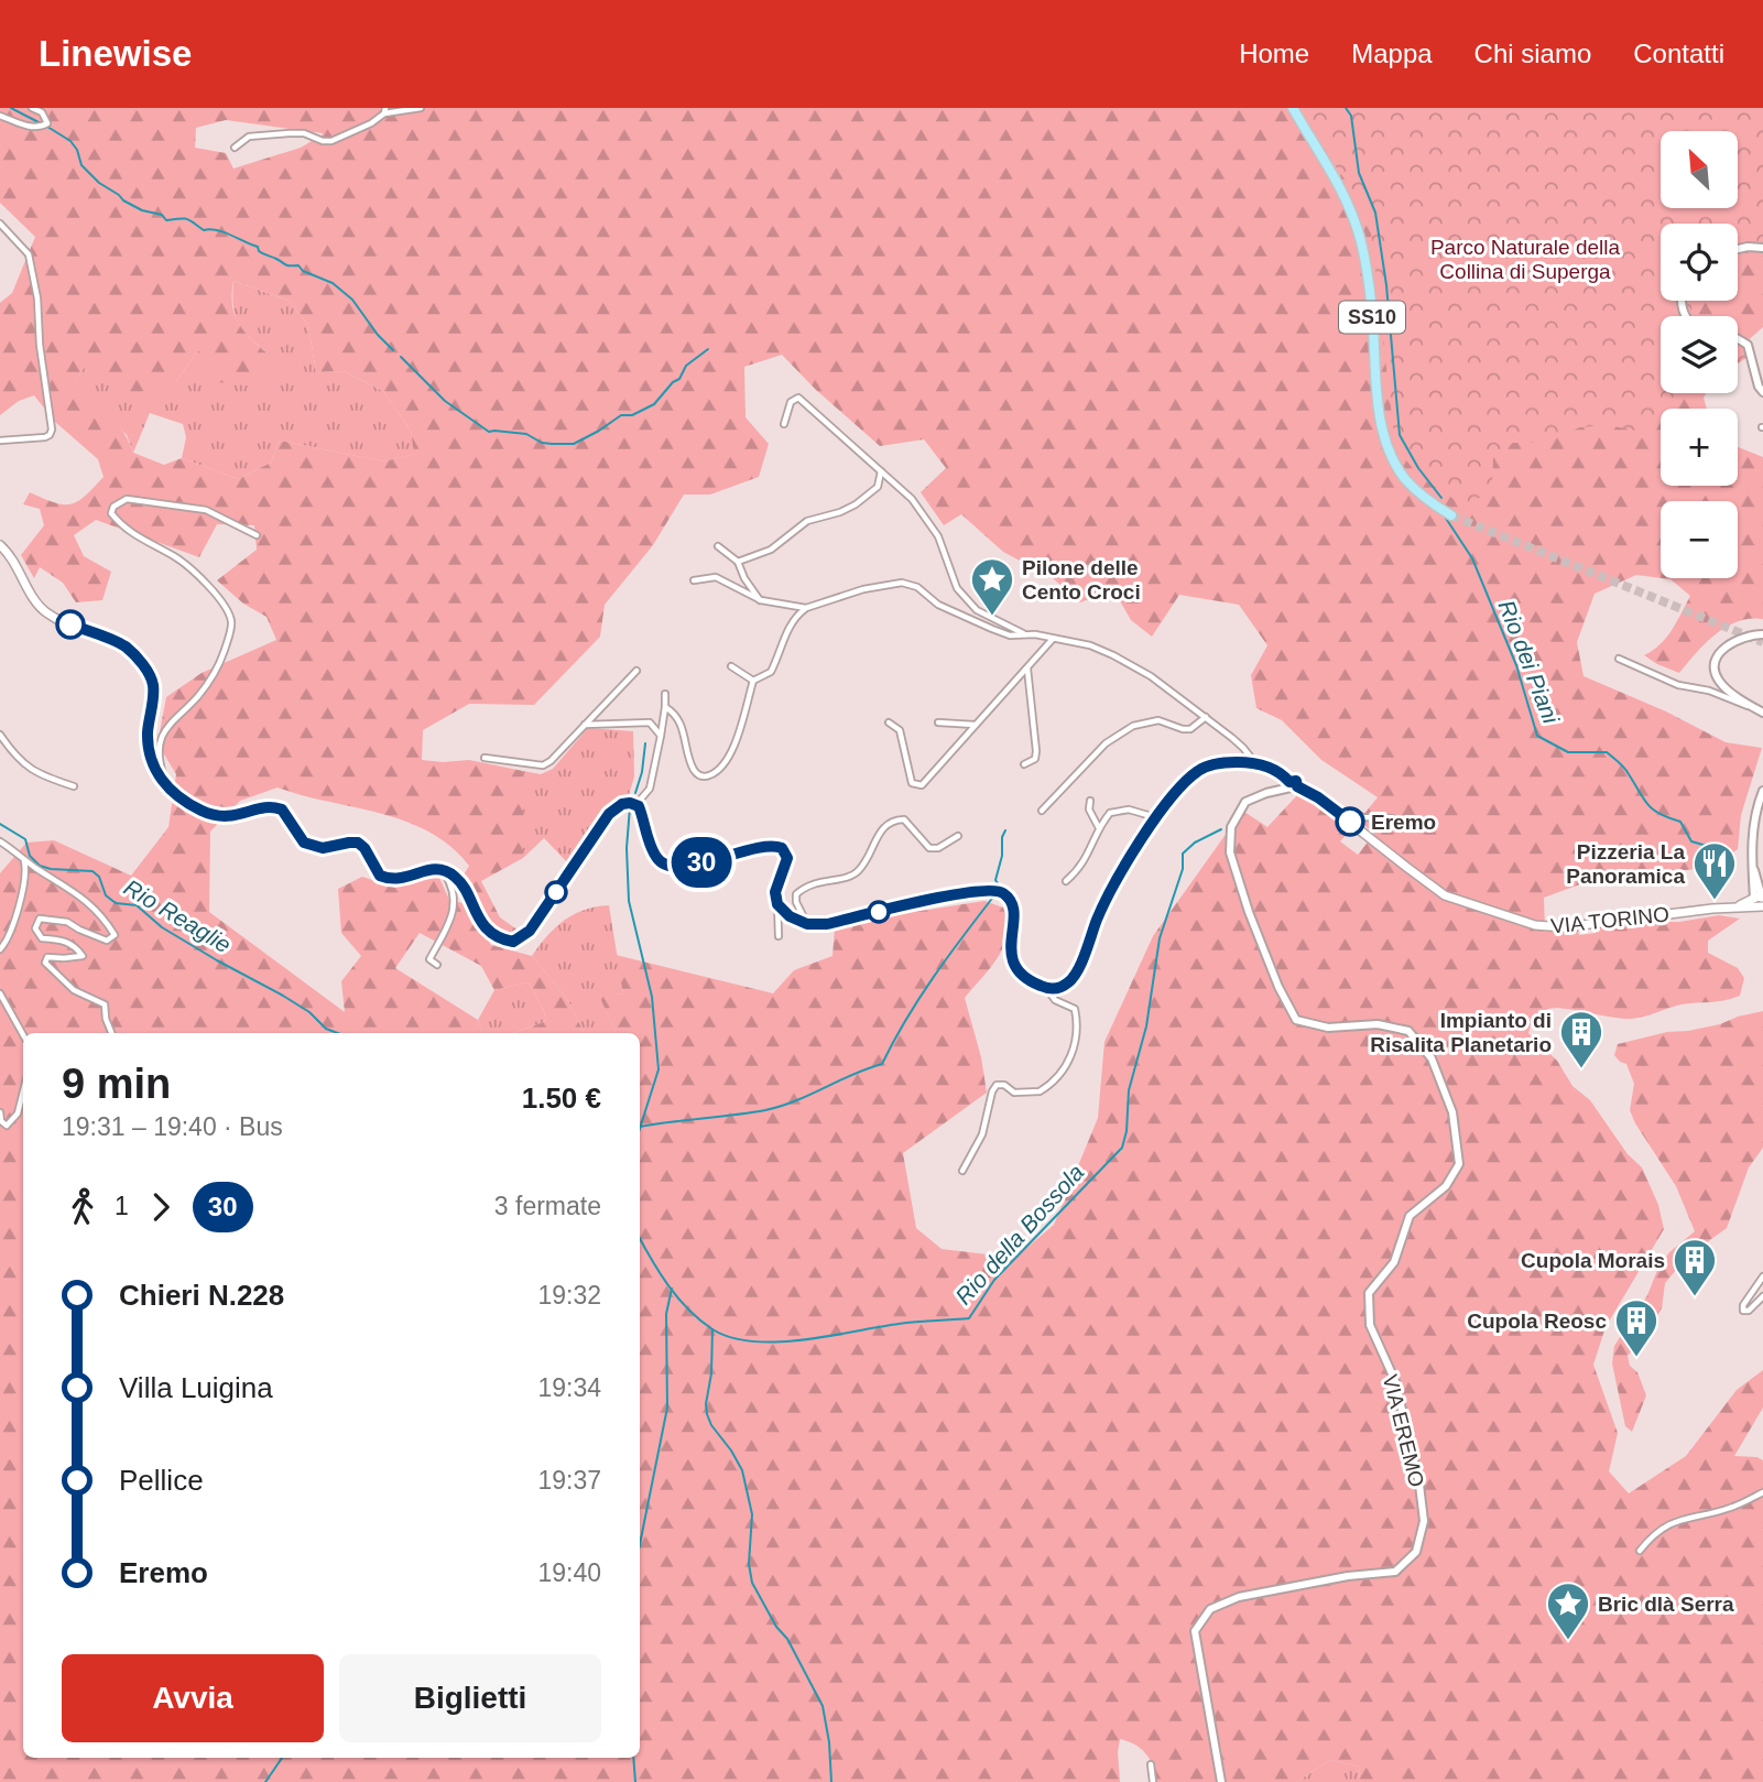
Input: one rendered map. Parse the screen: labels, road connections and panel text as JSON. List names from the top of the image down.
{
  "streets": {
    "main road": ["SS10", "VIA TORINO"],
    "street": ["VIA EREMO"]
  },
  "crossings": [
    ["VIA TORINO", "VIA EREMO"]
  ],
  "water": ["Rio dei Piani", "Rio Reaglie", "Rio della Bossola"],
  "parks": ["Parco Naturale della Collina di Superga"],
  "places": {
    "place": ["Pilone delle Cento Croci", "Bric dlà Serra"],
    "other": ["Eremo"],
    "restaurant": ["Pizzeria La Panoramica"],
    "building": ["Impianto di Risalita Planetario", "Cupola Morais", "Cupola Reosc"]
  },
  "lines": ["bus line 30"],
  "north": "top left",
  "page": {
    "header": "Linewise",
    "nav": [
      "Home",
      "Mappa",
      "Chi siamo",
      "Contatti"
    ],
    "on_map": "30",
    "map_buttons": ["+", "−"],
    "heading": ["9 min", "19:31 – 19:40 · Bus", "1.50 €"],
    "legs": ["1", "30", "3 fermate"],
    "list": [
      {
        "name": "Chieri N.228",
        "value": "19:32"
      },
      {
        "name": "Villa Luigina",
        "value": "19:34"
      },
      {
        "name": "Pellice",
        "value": "19:37"
      },
      {
        "name": "Eremo",
        "value": "19:40"
      }
    ],
    "buttons": ["Avvia", "Biglietti"]
  }
}
